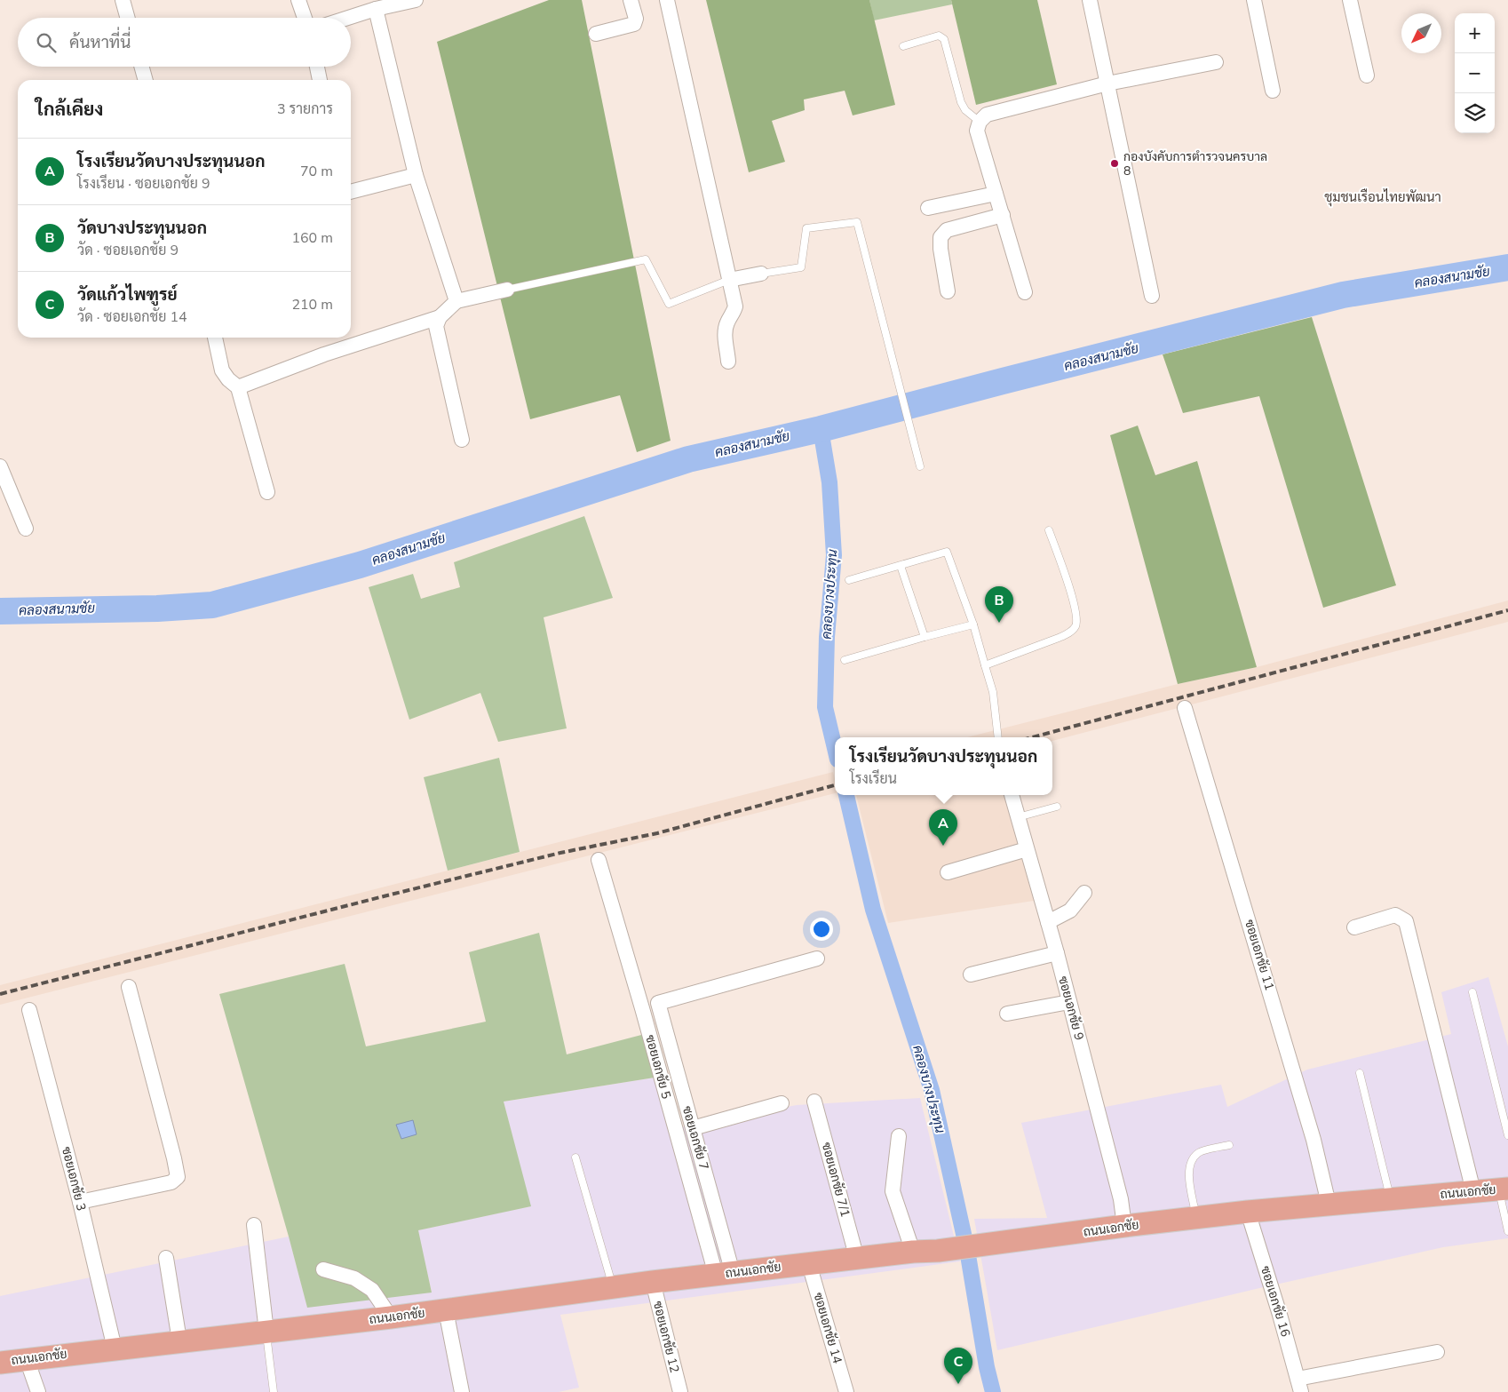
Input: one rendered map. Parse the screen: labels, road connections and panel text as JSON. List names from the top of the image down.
{
  "streets": {
    "main road": ["ถนนเอกชัย"],
    "street": [
      "ซอยเอกชัย 11",
      "ซอยเอกชัย 9",
      "ซอยเอกชัย 5",
      "ซอยเอกชัย 7",
      "ซอยเอกชัย 3",
      "ซอยเอกชัย 7/1",
      "ซอยเอกชัย 16",
      "ซอยเอกชัย 14",
      "ซอยเอกชัย 12"
    ]
  },
  "crossings": [
    ["ซอยเอกชัย 11", "ถนนเอกชัย"],
    ["ซอยเอกชัย 9", "ถนนเอกชัย"],
    ["ซอยเอกชัย 5", "ซอยเอกชัย 7"],
    ["ซอยเอกชัย 5", "ถนนเอกชัย"],
    ["ซอยเอกชัย 7", "ถนนเอกชัย"],
    ["ซอยเอกชัย 3", "ถนนเอกชัย"],
    ["ซอยเอกชัย 7/1", "ถนนเอกชัย"],
    ["ถนนเอกชัย", "ซอยเอกชัย 16"],
    ["ถนนเอกชัย", "ซอยเอกชัย 14"],
    ["ถนนเอกชัย", "ซอยเอกชัย 12"]
  ],
  "districts": ["ชุมชนเรือนไทยพัฒนา"],
  "water": ["คลองสนามชัย", "คลองบางประทุน"],
  "places": ["กองบังคับการตำรวจนครบาล 8"],
  "north": "bottom left",
  "page": {
    "map_buttons": ["+", "−"],
    "search": "ค้นหาที่นี่",
    "heading": ["ใกล้เคียง", "3 รายการ"],
    "list": [
      {
        "mark": "A",
        "name": "โรงเรียนวัดบางประทุนนอก",
        "note": "โรงเรียน · ซอยเอกชัย 9",
        "value": "70 m"
      },
      {
        "mark": "B",
        "name": "วัดบางประทุนนอก",
        "note": "วัด · ซอยเอกชัย 9",
        "value": "160 m"
      },
      {
        "mark": "C",
        "name": "วัดแก้วไพฑูรย์",
        "note": "วัด · ซอยเอกชัย 14",
        "value": "210 m"
      }
    ],
    "pins": ["B", "A", "C"],
    "popup": ["โรงเรียนวัดบางประทุนนอก", "โรงเรียน"]
  }
}
